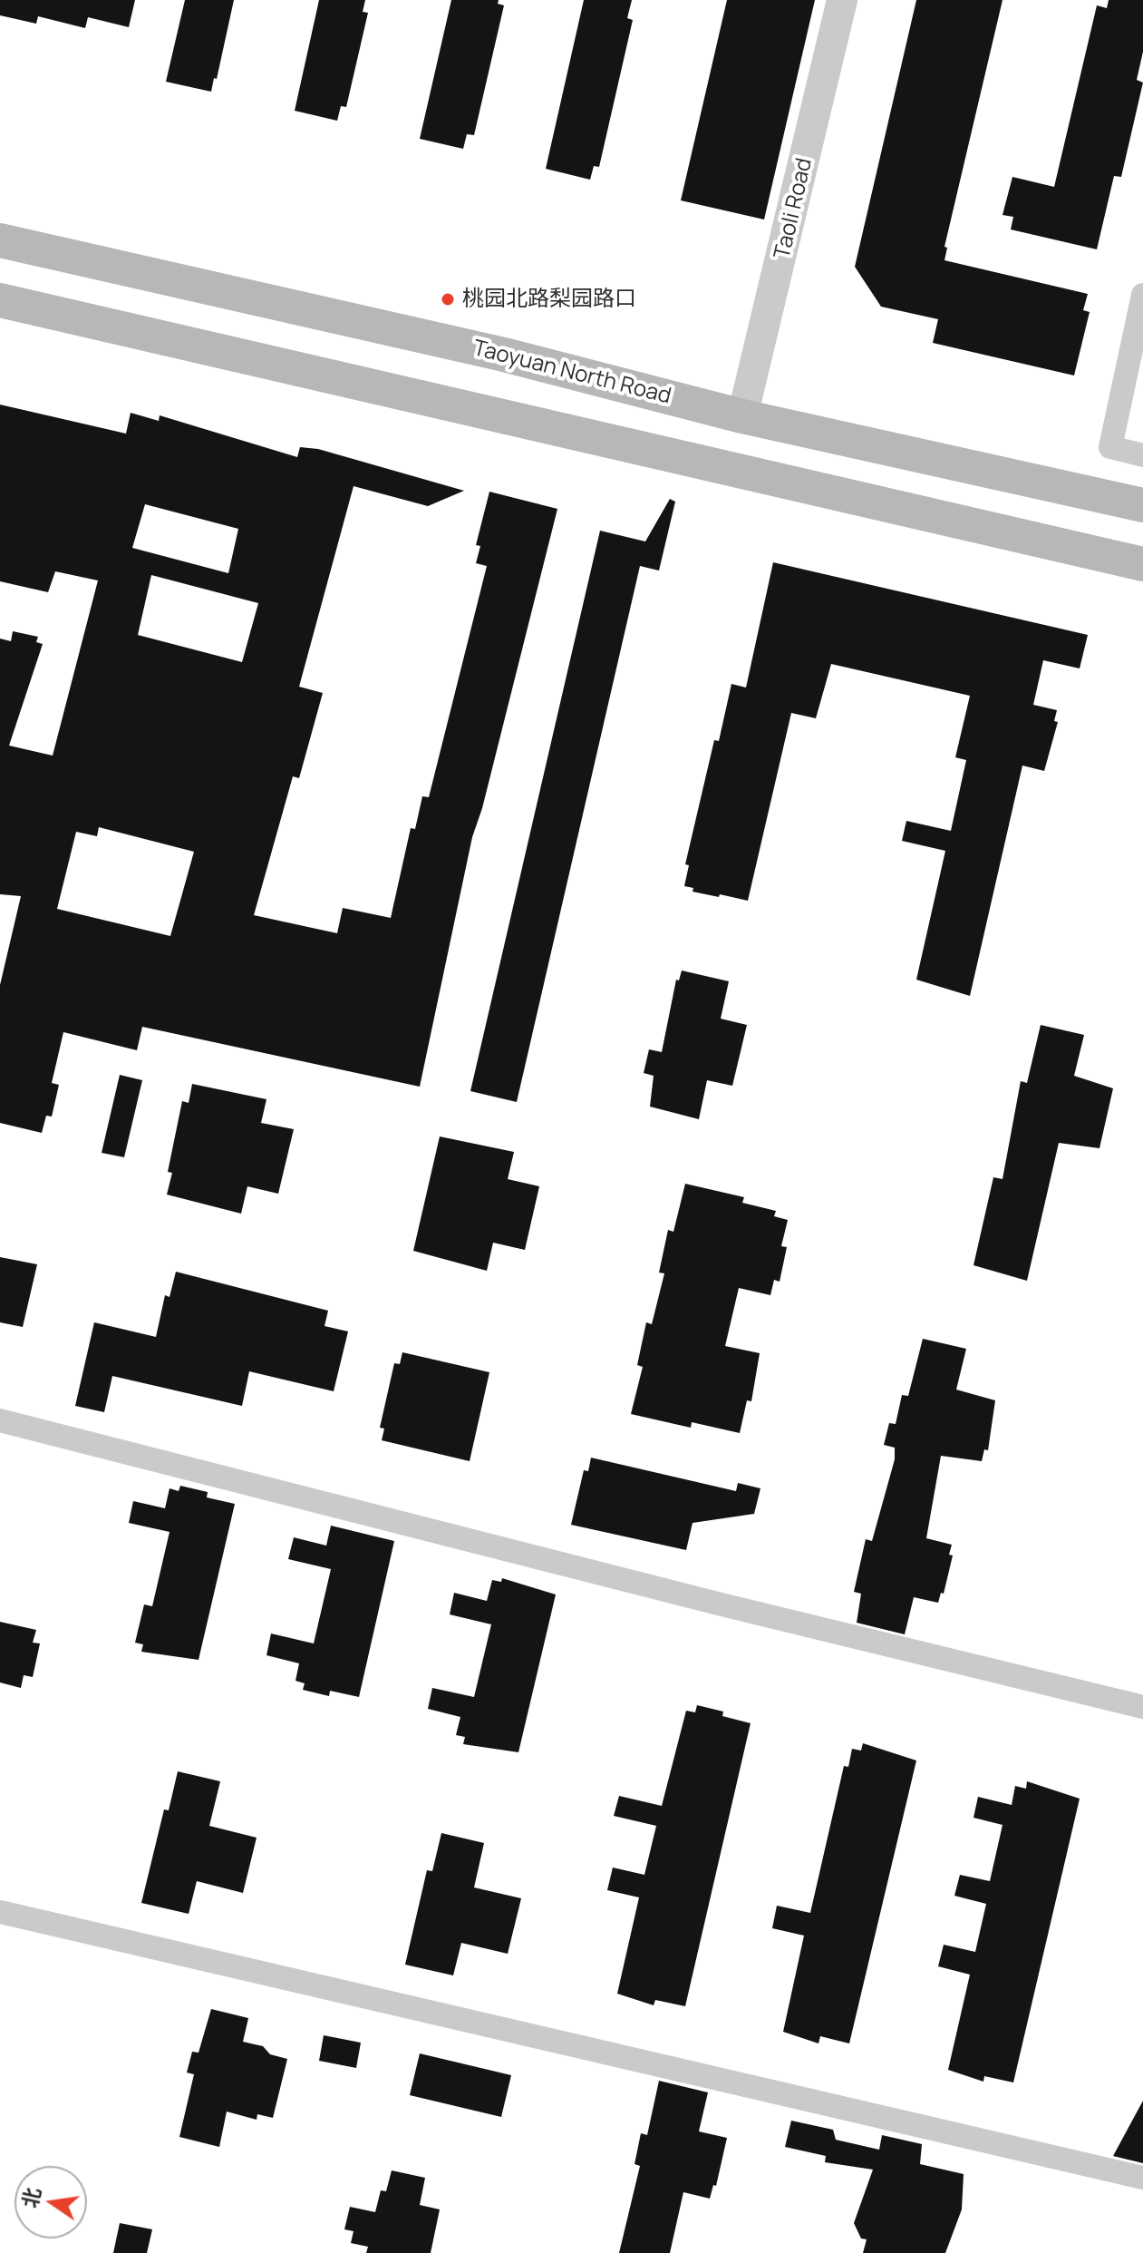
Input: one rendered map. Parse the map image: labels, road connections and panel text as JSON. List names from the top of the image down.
{
  "streets": {
    "main road": ["Taoyuan North Road"],
    "street": ["Taoli Road"]
  },
  "crossings": [
    ["Taoli Road", "Taoyuan North Road"]
  ],
  "places": ["桃园北路梨园路口"],
  "north": "left"
}
